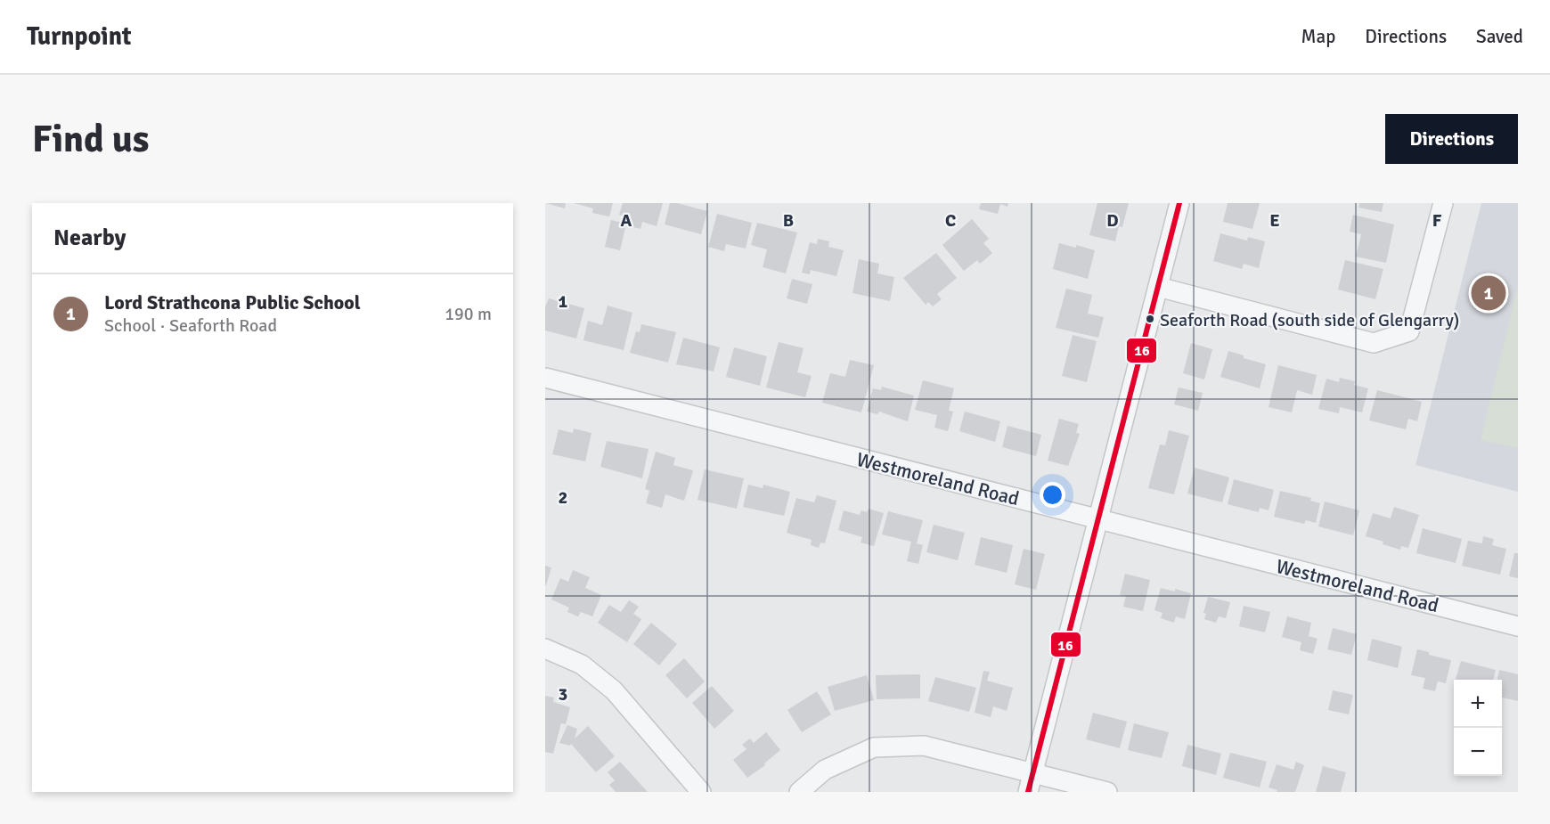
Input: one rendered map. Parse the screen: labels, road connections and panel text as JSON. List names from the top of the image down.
{
  "streets": {
    "street": ["Westmoreland Road"]
  },
  "places": ["Seaforth Road (south side of Glengarry)"],
  "lines": ["transit line 16"],
  "page": {
    "header": "Turnpoint",
    "nav": ["Map", "Directions", "Saved"],
    "buttons": "Directions",
    "title": "Find us",
    "heading": "Nearby",
    "list": [
      {
        "mark": "1",
        "name": "Lord Strathcona Public School",
        "note": "School · Seaforth Road",
        "value": "190 m"
      }
    ],
    "pins": "1",
    "map_buttons": ["+", "−"]
  },
  "grid": {
    "columns": [
      "A",
      "B",
      "C",
      "D",
      "E",
      "F"
    ],
    "rows": ["1", "2", "3"]
  }
}
